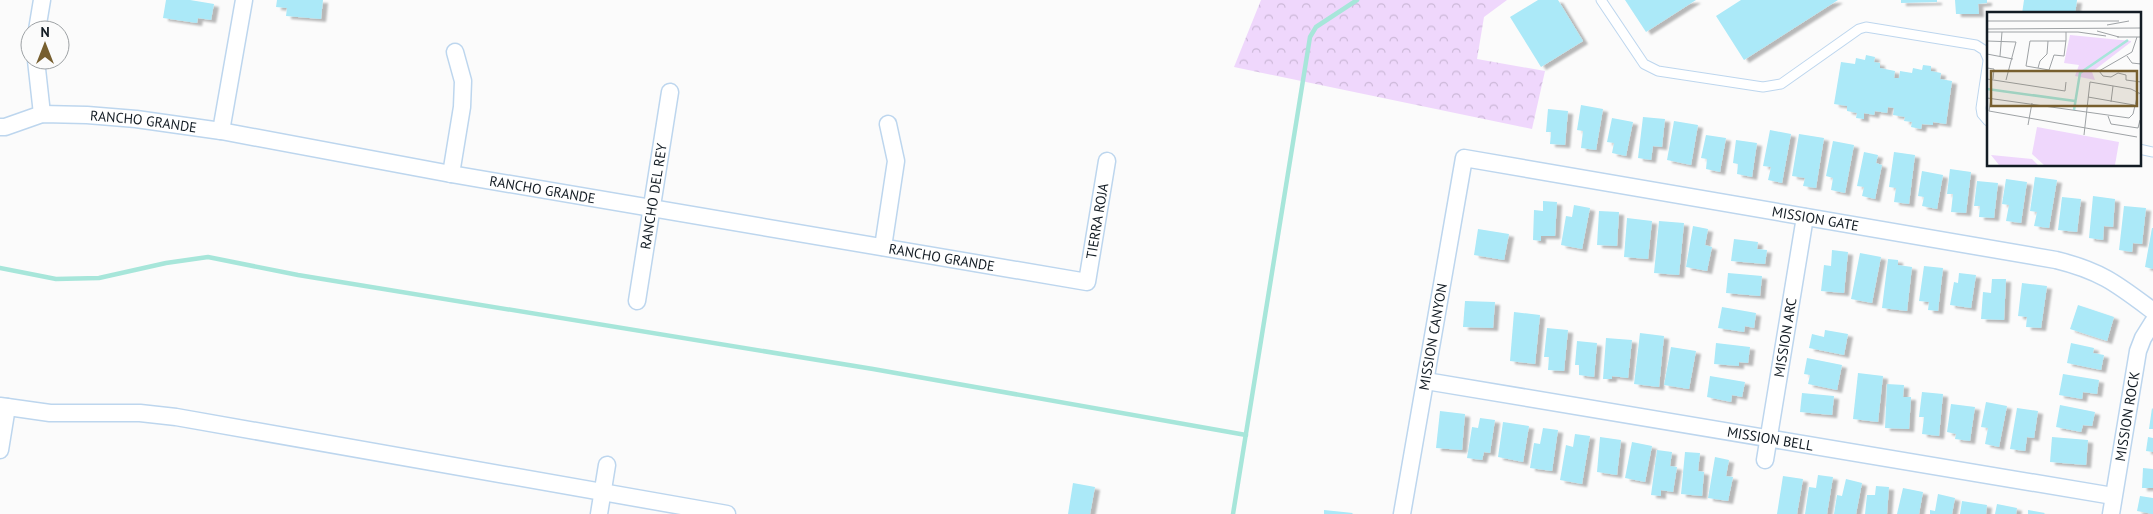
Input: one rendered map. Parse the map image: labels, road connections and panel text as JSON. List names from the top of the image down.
{
  "streets": {
    "street": [
      "RANCHO GRANDE",
      "RANCHO DEL REY",
      "MISSION GATE",
      "TIERRA ROJA",
      "MISSION CANYON",
      "MISSION ARC",
      "MISSION ROCK",
      "MISSION BELL"
    ]
  },
  "crossings": [
    ["RANCHO GRANDE", "RANCHO DEL REY"],
    ["RANCHO GRANDE", "TIERRA ROJA"],
    ["MISSION GATE", "MISSION CANYON"],
    ["MISSION GATE", "MISSION ARC"],
    ["MISSION CANYON", "MISSION BELL"],
    ["MISSION ARC", "MISSION BELL"],
    ["MISSION ROCK", "MISSION BELL"]
  ],
  "north": "top"
}
